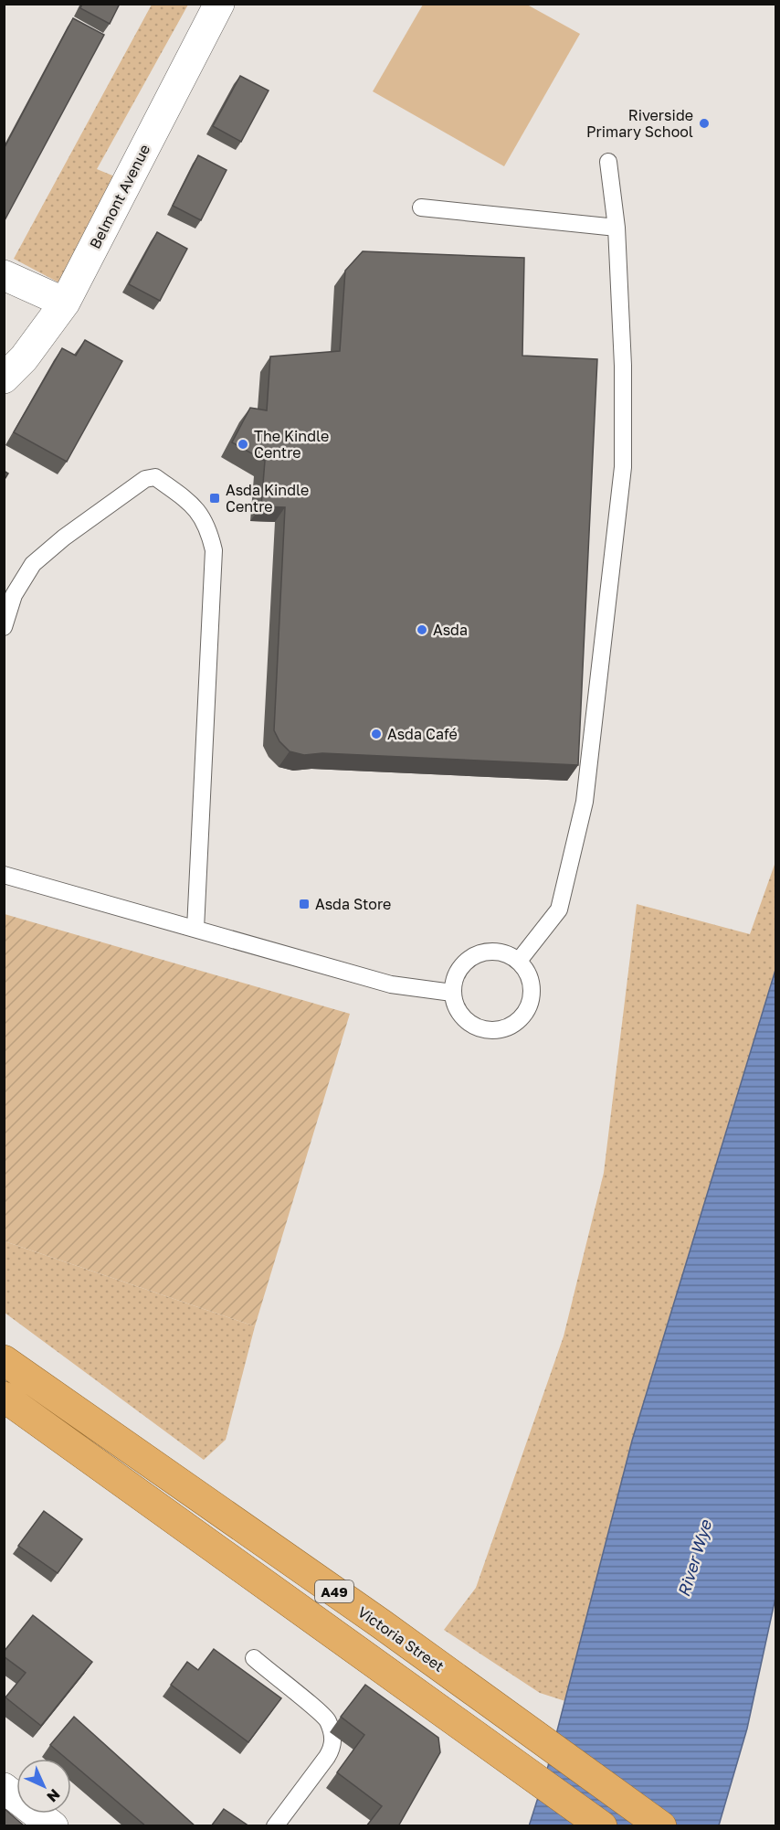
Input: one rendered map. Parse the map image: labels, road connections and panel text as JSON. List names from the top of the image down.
{
  "streets": {
    "highway": ["A49", "Victoria Street"],
    "street": ["Belmont Avenue"]
  },
  "water": ["River Wye"],
  "places": {
    "other": [
      "Riverside Primary School",
      "The Kindle Centre",
      "Asda",
      "Asda Café"
    ],
    "transit": ["Asda Kindle Centre", "Asda Store"]
  },
  "north": "bottom right"
}
